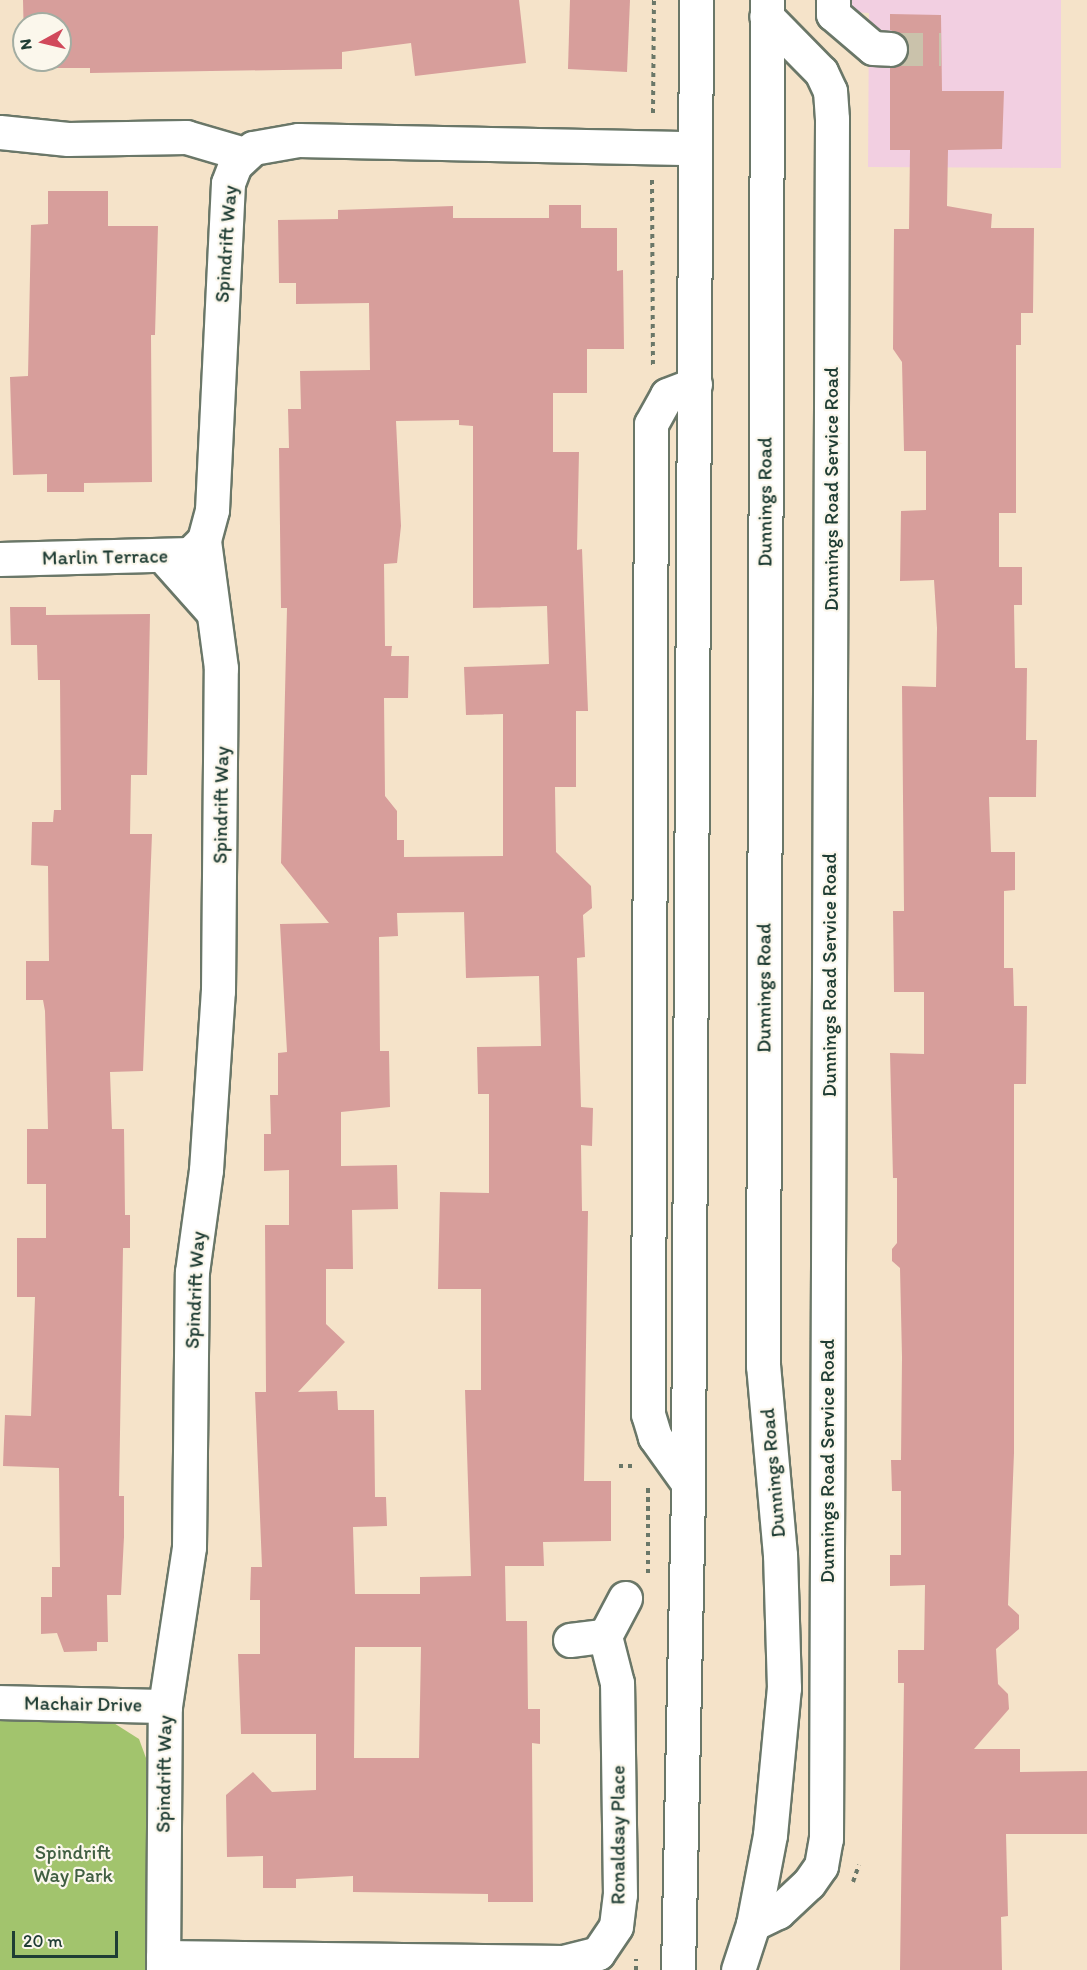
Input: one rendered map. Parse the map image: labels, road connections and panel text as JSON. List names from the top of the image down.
{
  "streets": {
    "street": [
      "Spindrift Way",
      "Dunnings Road Service Road",
      "Dunnings Road",
      "Marlin Terrace",
      "Machair Drive",
      "Ronaldsay Place"
    ]
  },
  "crossings": [
    ["Spindrift Way", "Marlin Terrace"],
    ["Spindrift Way", "Machair Drive"],
    ["Spindrift Way", "Ronaldsay Place"],
    ["Dunnings Road Service Road", "Dunnings Road"]
  ],
  "parks": ["Spindrift Way Park"],
  "scale_bar": "20 m",
  "north": "left"
}
